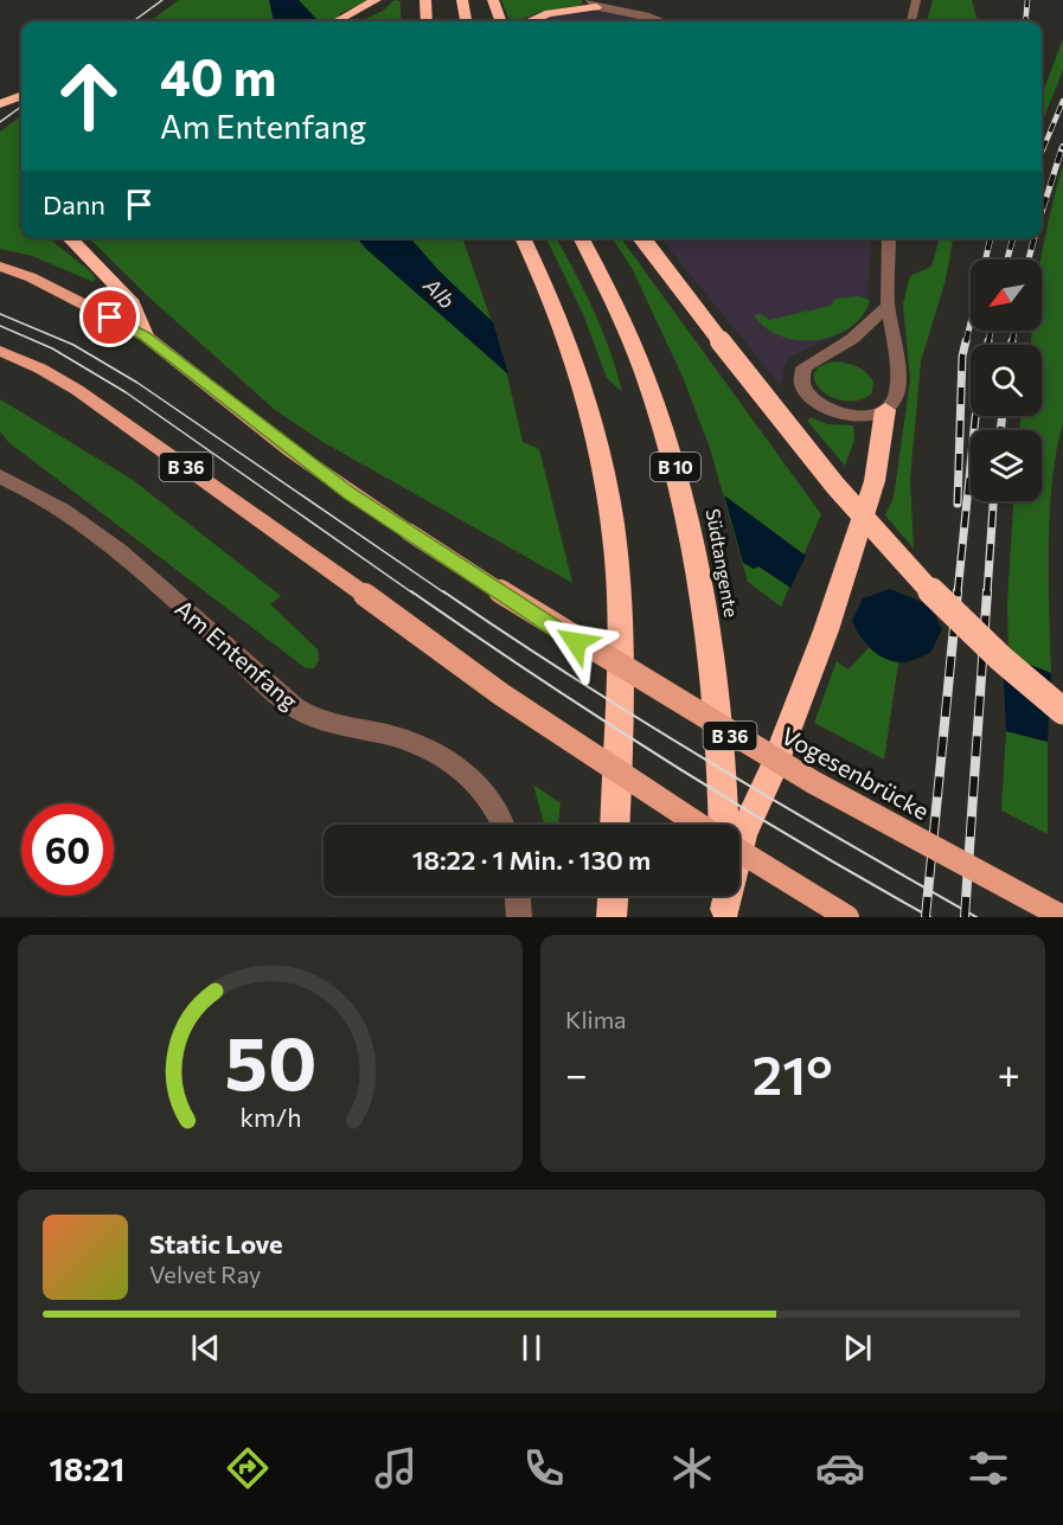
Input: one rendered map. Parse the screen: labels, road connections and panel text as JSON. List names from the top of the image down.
{
  "streets": {
    "highway": ["B 10", "Südtangente"],
    "main road": ["B 36", "Vogesenbrücke"],
    "street": ["Am Entenfang"]
  },
  "water": ["Alb"],
  "north": "bottom left",
  "page": {
    "turn": ["40 m", "Am Entenfang"],
    "then": "Dann",
    "limit": "60",
    "trip": "18:22 · 1 Min. · 130 m",
    "tile": "Klima",
    "heat": ["−", "21°", "+"],
    "song": ["Static Love", "Velvet Ray"],
    "tabs": "18:21",
    "gauge": ["50", "km/h"]
  }
}
